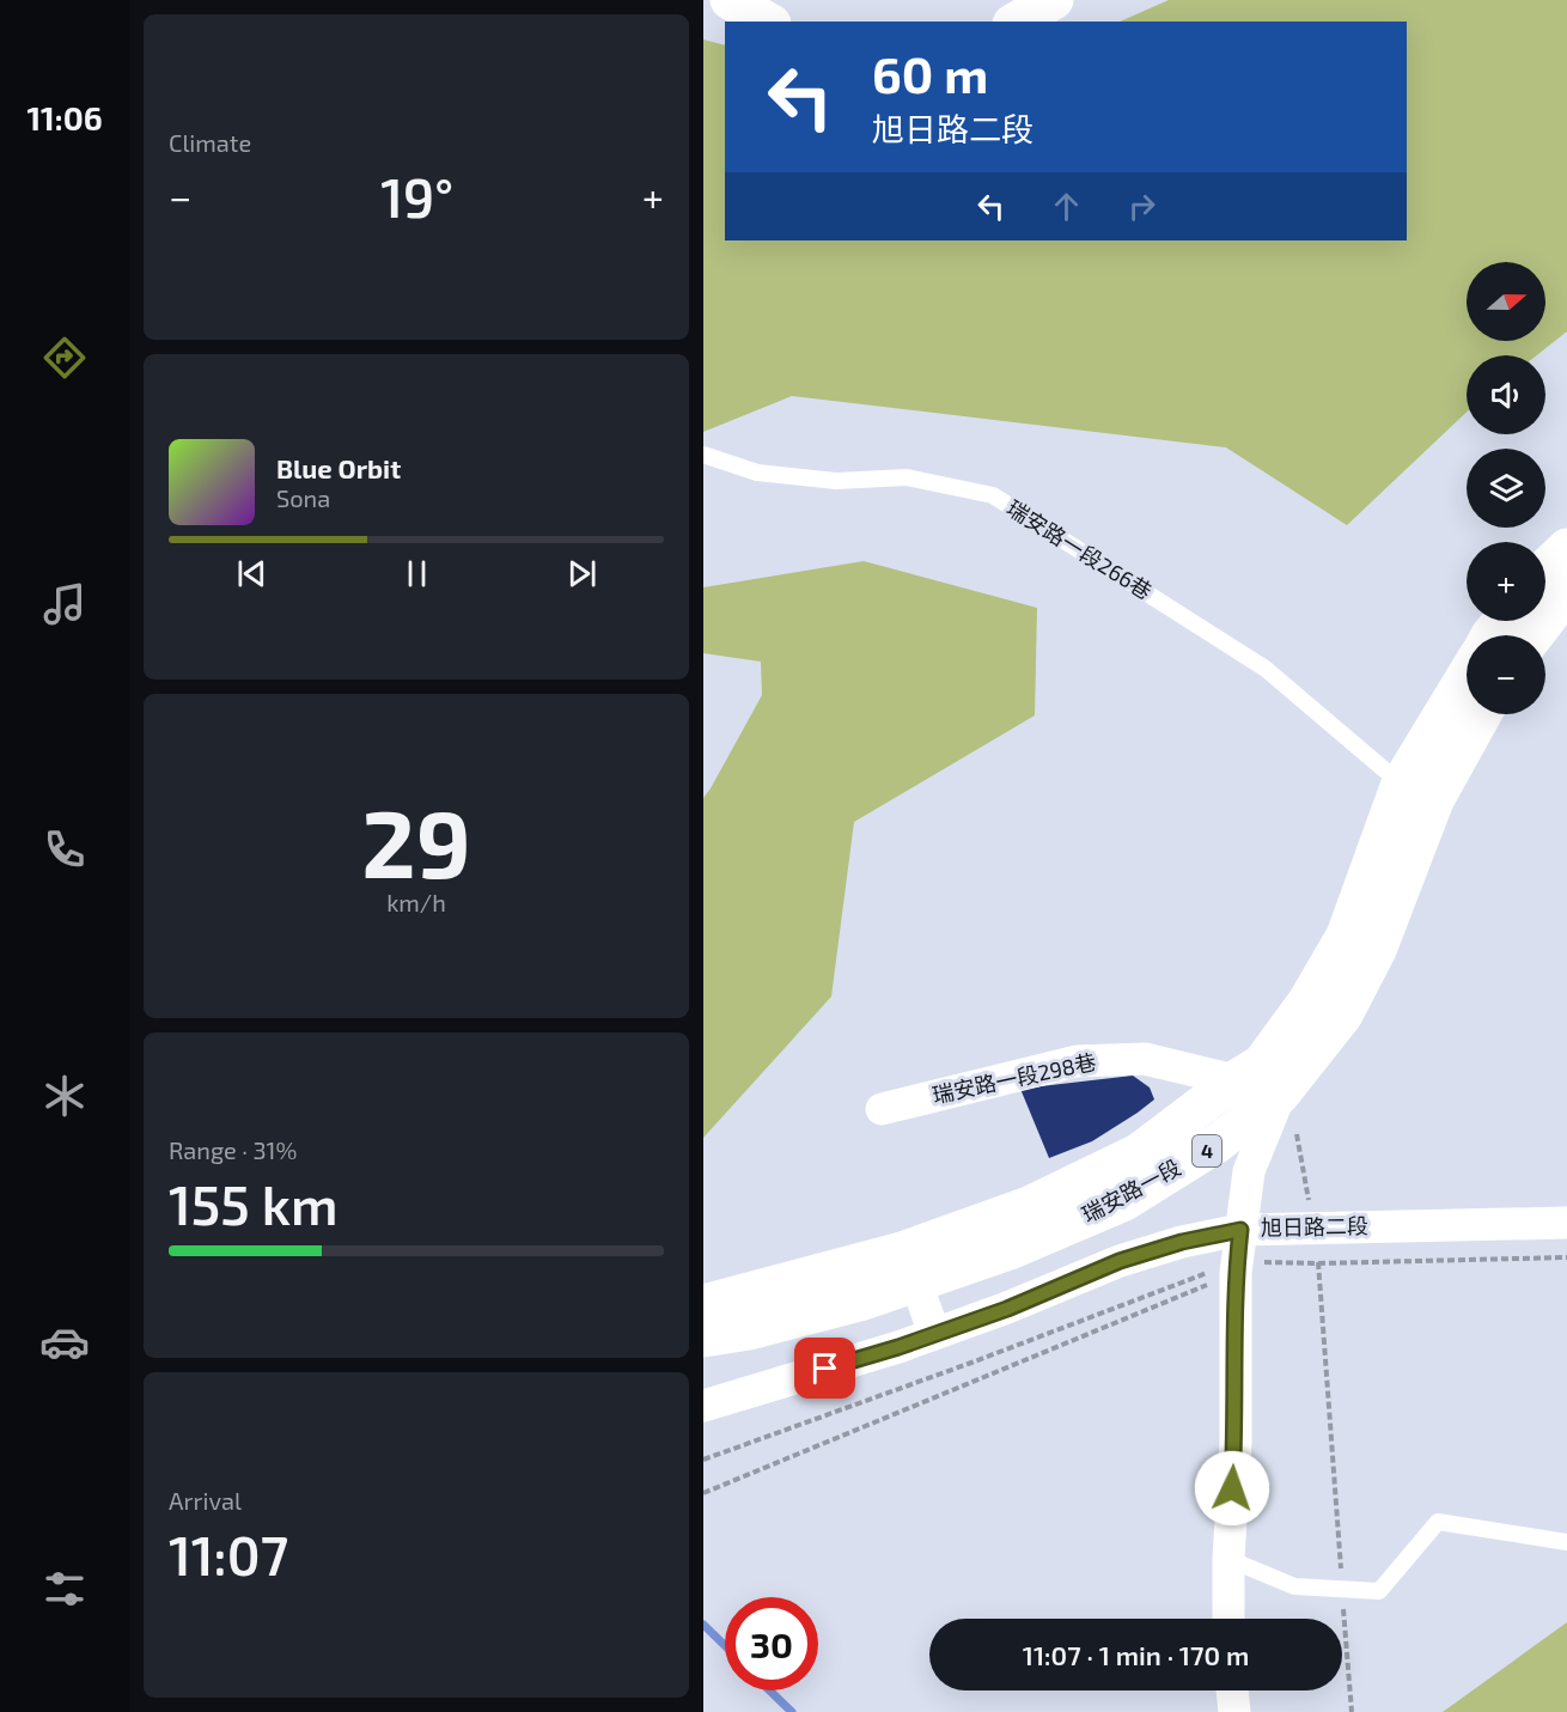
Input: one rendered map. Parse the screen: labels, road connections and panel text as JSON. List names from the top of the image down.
{
  "streets": {
    "main road": ["4", "瑞安路一段"],
    "street": ["瑞安路一段298巷", "旭日路二段"],
    "lane": ["瑞安路一段266巷"]
  },
  "crossings": [
    ["瑞安路一段266巷", "瑞安路一段"],
    ["瑞安路一段298巷", "瑞安路一段"]
  ],
  "north": "right",
  "page": {
    "tabs": "11:06",
    "tile": [
      "Climate",
      ["29", "km/h"],
      ["Range · 31%", "155 km"],
      ["Arrival", "11:07"]
    ],
    "turn": ["60 m", "旭日路二段"],
    "heat": ["−", "19°", "+"],
    "map_buttons": ["+", "−"],
    "song": ["Blue Orbit", "Sona"],
    "limit": "30",
    "trip": "11:07 · 1 min · 170 m"
  }
}
